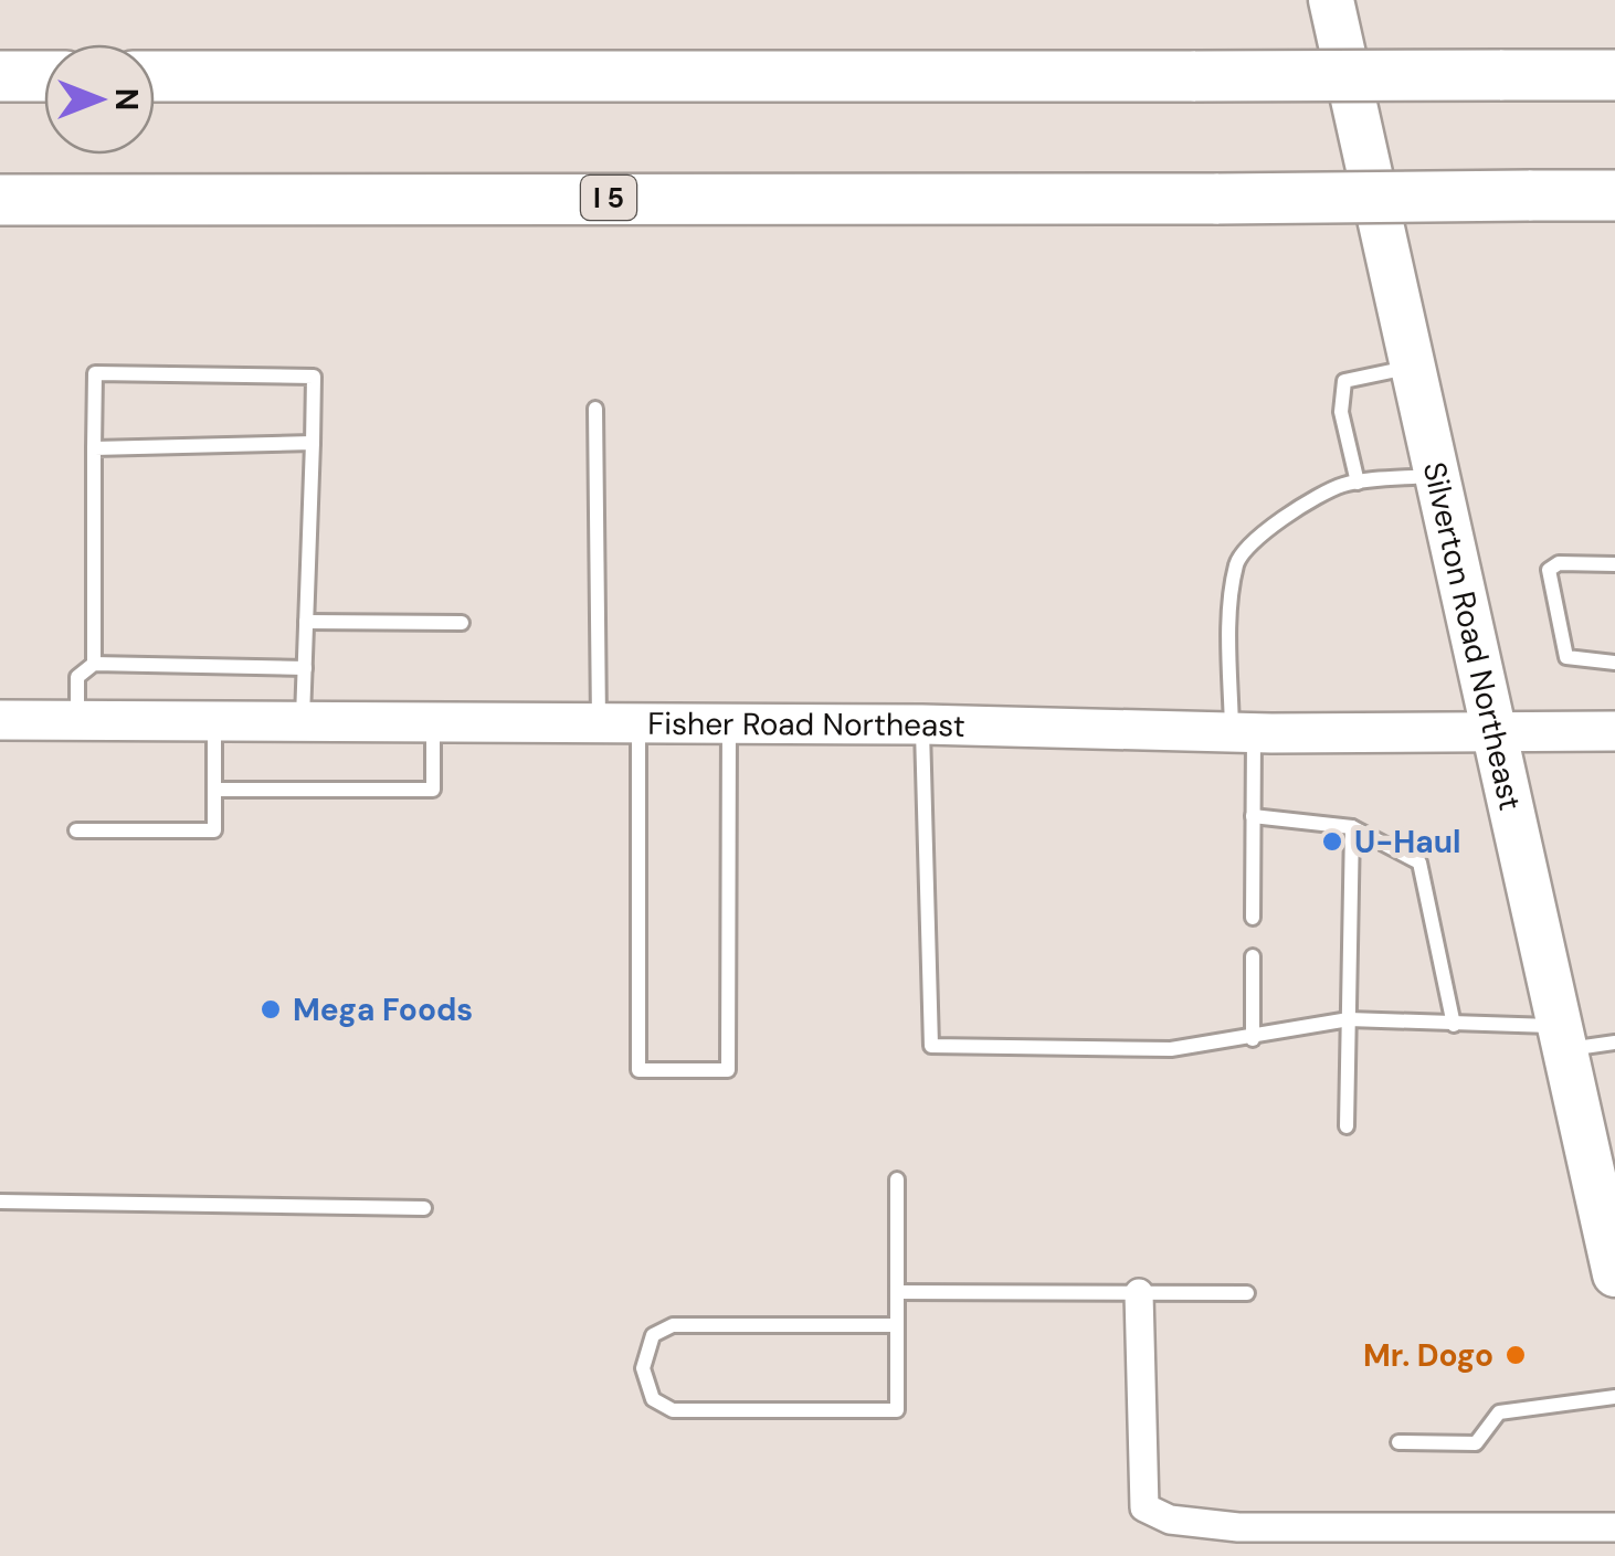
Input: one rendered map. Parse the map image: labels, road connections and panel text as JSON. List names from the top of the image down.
{
  "streets": {
    "highway": ["I 5"],
    "main road": ["Silverton Road Northeast"],
    "street": ["Fisher Road Northeast"]
  },
  "crossings": [
    ["Silverton Road Northeast", "Fisher Road Northeast"]
  ],
  "places": ["U-Haul", "Mega Foods", "Mr. Dogo"],
  "north": "right"
}
